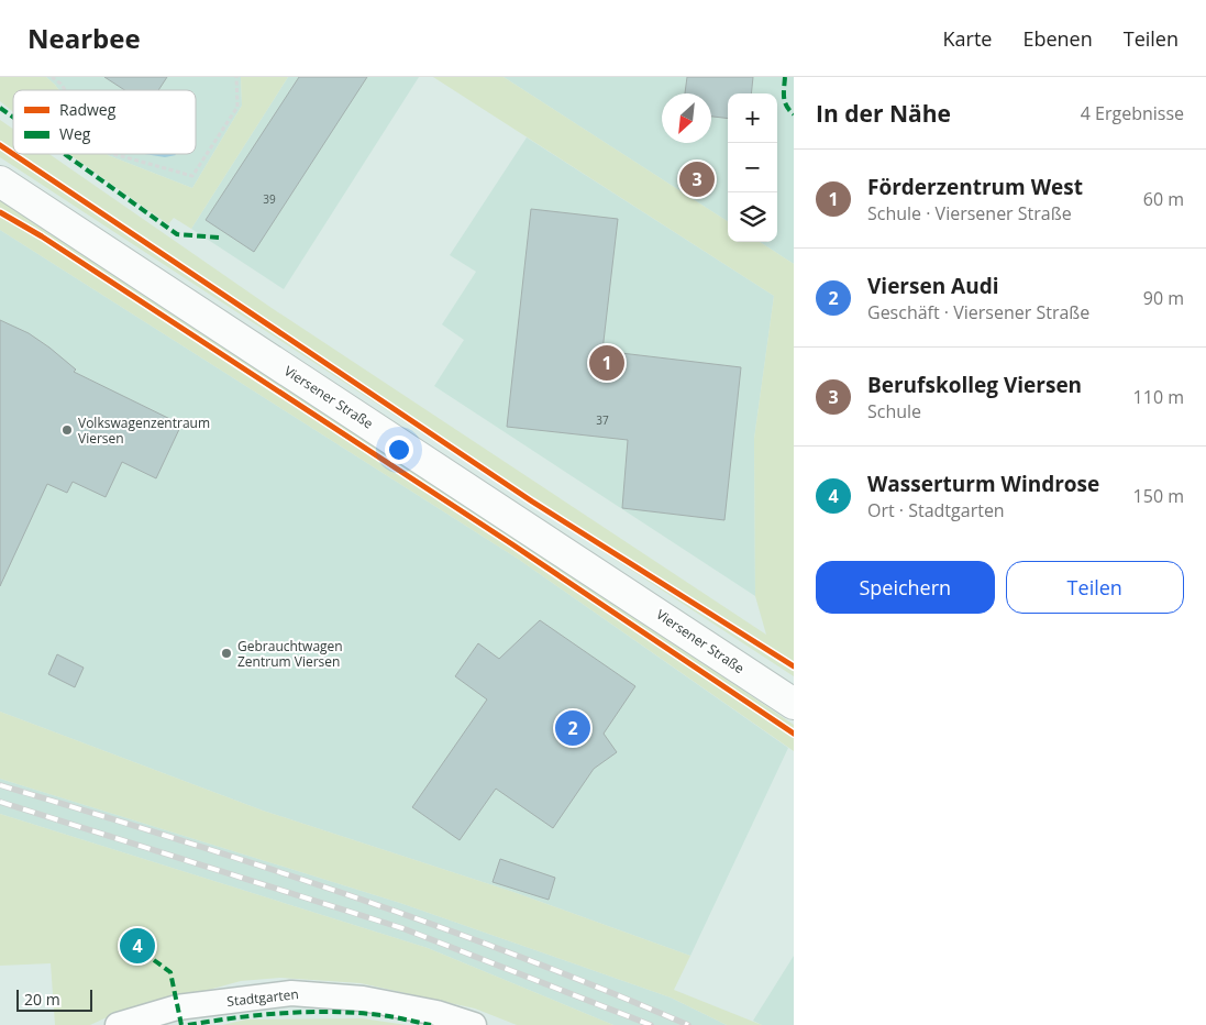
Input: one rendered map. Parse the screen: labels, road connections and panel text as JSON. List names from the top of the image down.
{
  "streets": {
    "main road": ["Viersener Straße"],
    "street": ["Stadtgarten"]
  },
  "places": ["Volkswagenzentraum Viersen", "Gebrauchtwagen Zentrum Viersen"],
  "house_numbers": ["39", "37"],
  "legend": ["Radweg", "Weg"],
  "scale_bar": "20 m",
  "north": "bottom left",
  "page": {
    "header": "Nearbee",
    "nav": ["Karte", "Ebenen", "Teilen"],
    "heading": ["In der Nähe", "4 Ergebnisse"],
    "map_buttons": ["+", "−"],
    "list": [
      {
        "mark": "1",
        "name": "Förderzentrum West",
        "note": "Schule · Viersener Straße",
        "value": "60 m"
      },
      {
        "mark": "2",
        "name": "Viersen Audi",
        "note": "Geschäft · Viersener Straße",
        "value": "90 m"
      },
      {
        "mark": "3",
        "name": "Berufskolleg Viersen",
        "note": "Schule",
        "value": "110 m"
      },
      {
        "mark": "4",
        "name": "Wasserturm Windrose",
        "note": "Ort · Stadtgarten",
        "value": "150 m"
      }
    ],
    "pins": [
      "3",
      "1",
      "2",
      "4"
    ],
    "buttons": ["Speichern", "Teilen"],
    "scale": "20 m"
  }
}
